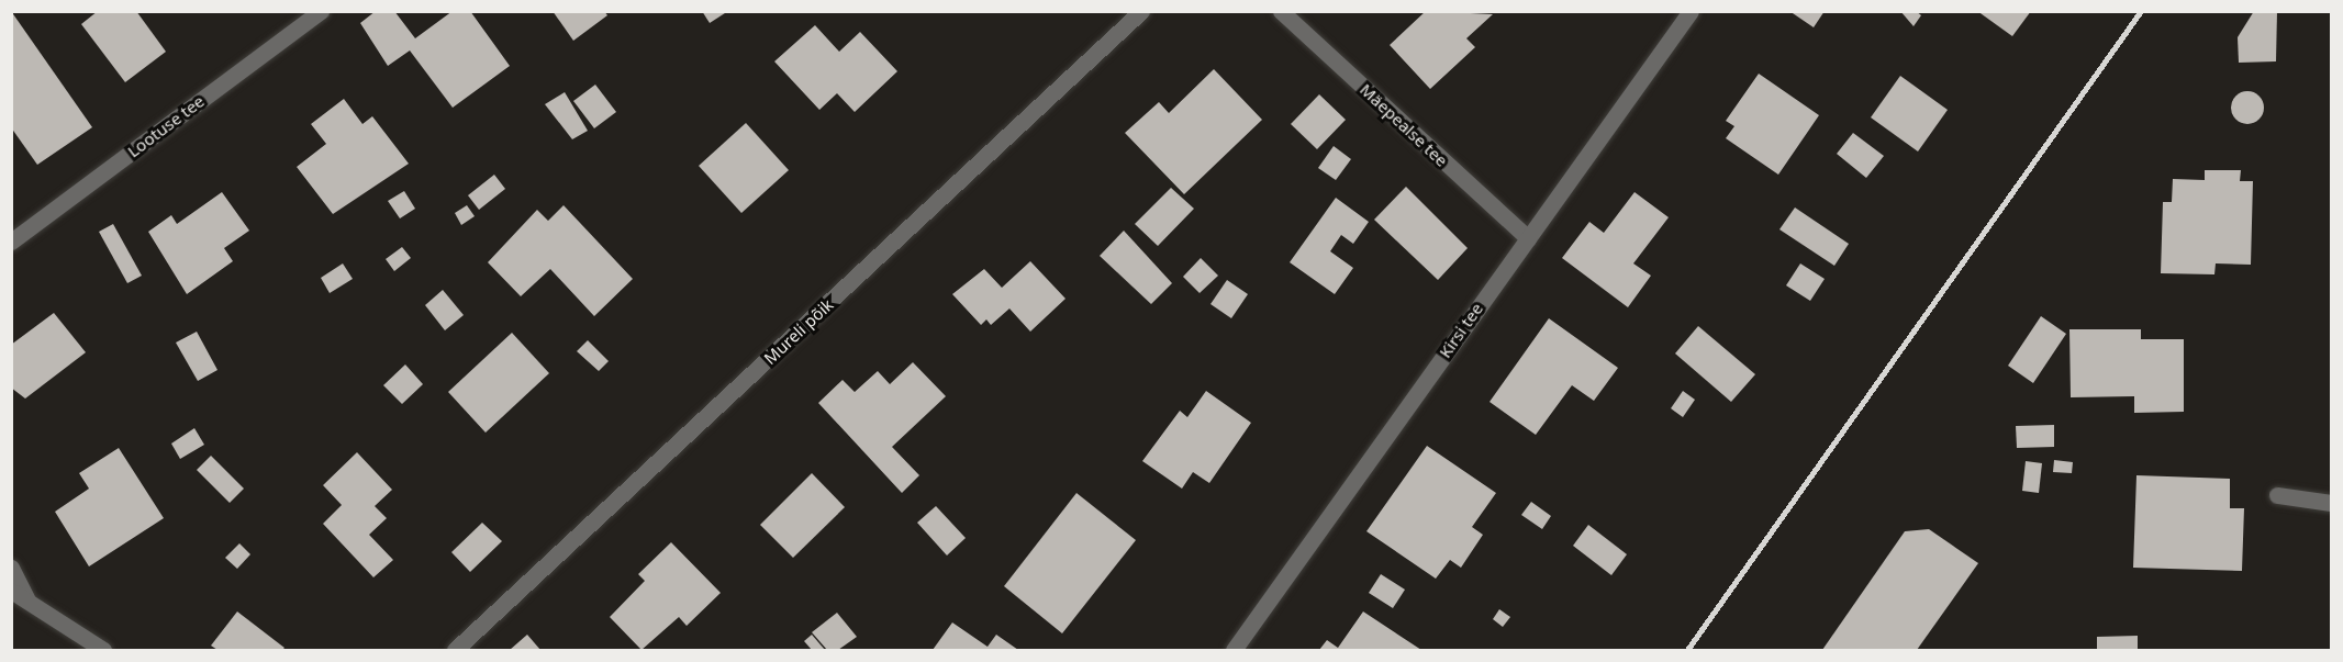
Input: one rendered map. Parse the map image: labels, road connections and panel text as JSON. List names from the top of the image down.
{
  "streets": {
    "street": [
      "Mäepealse tee",
      "Lootuse tee",
      "Kirsi tee",
      "Mureli põik"
    ]
  },
  "crossings": [
    ["Mäepealse tee", "Kirsi tee"]
  ]
}
